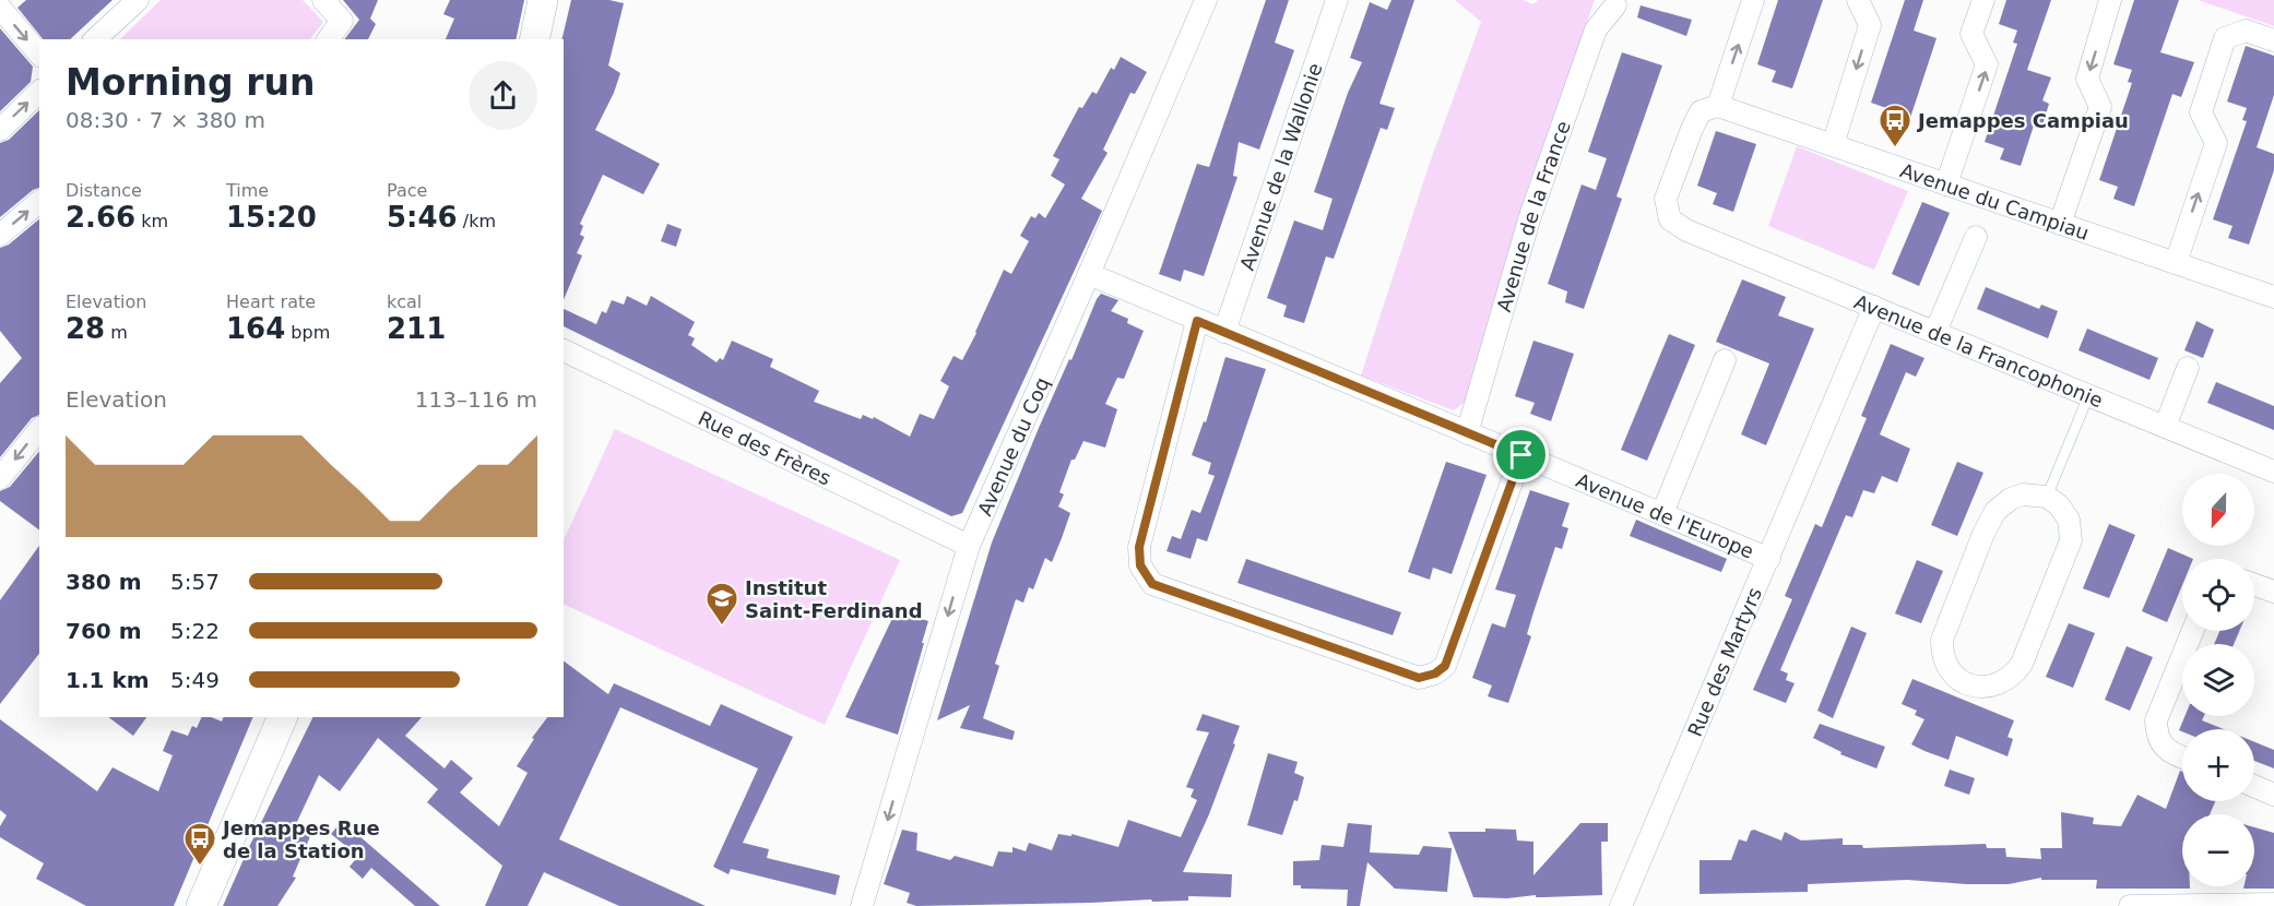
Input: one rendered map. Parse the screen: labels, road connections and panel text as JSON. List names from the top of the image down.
{
  "streets": {
    "street": [
      "Avenue de la Wallonie",
      "Avenue du Campiau",
      "Avenue de la France",
      "Avenue de la Francophonie",
      "Avenue du Coq",
      "Rue des Frères",
      "Avenue de l'Europe",
      "Rue des Martyrs"
    ]
  },
  "crossings": [
    ["Avenue de la Wallonie", "Avenue de l'Europe"],
    ["Avenue du Campiau", "Avenue de la Francophonie"],
    ["Avenue de la France", "Avenue de l'Europe"],
    ["Avenue de la Francophonie", "Rue des Martyrs"],
    ["Avenue du Coq", "Rue des Frères"],
    ["Avenue du Coq", "Avenue de l'Europe"],
    ["Avenue de l'Europe", "Rue des Martyrs"]
  ],
  "one_way": ["Avenue du Coq"],
  "places": {
    "bus stop": ["Jemappes Campiau", "Jemappes Rue de la Station"],
    "school or university": ["Institut Saint-Ferdinand"]
  },
  "north": "bottom",
  "page": {
    "heading": ["Morning run", "08:30 · 7 × 380 m"],
    "stats": [
      ["Distance", "2.66 km"],
      ["Time", "15:20"],
      ["Pace", "5:46 /km"],
      ["Elevation", "28 m"],
      ["Heart rate", "164 bpm"],
      ["kcal", "211"]
    ],
    "chart": ["Elevation", "113–116 m"],
    "map_buttons": ["+", "−"],
    "list": [
      {
        "name": "380 m",
        "note": "5:57"
      },
      {
        "name": "760 m",
        "note": "5:22"
      },
      {
        "name": "1.1 km",
        "note": "5:49"
      }
    ]
  }
}
